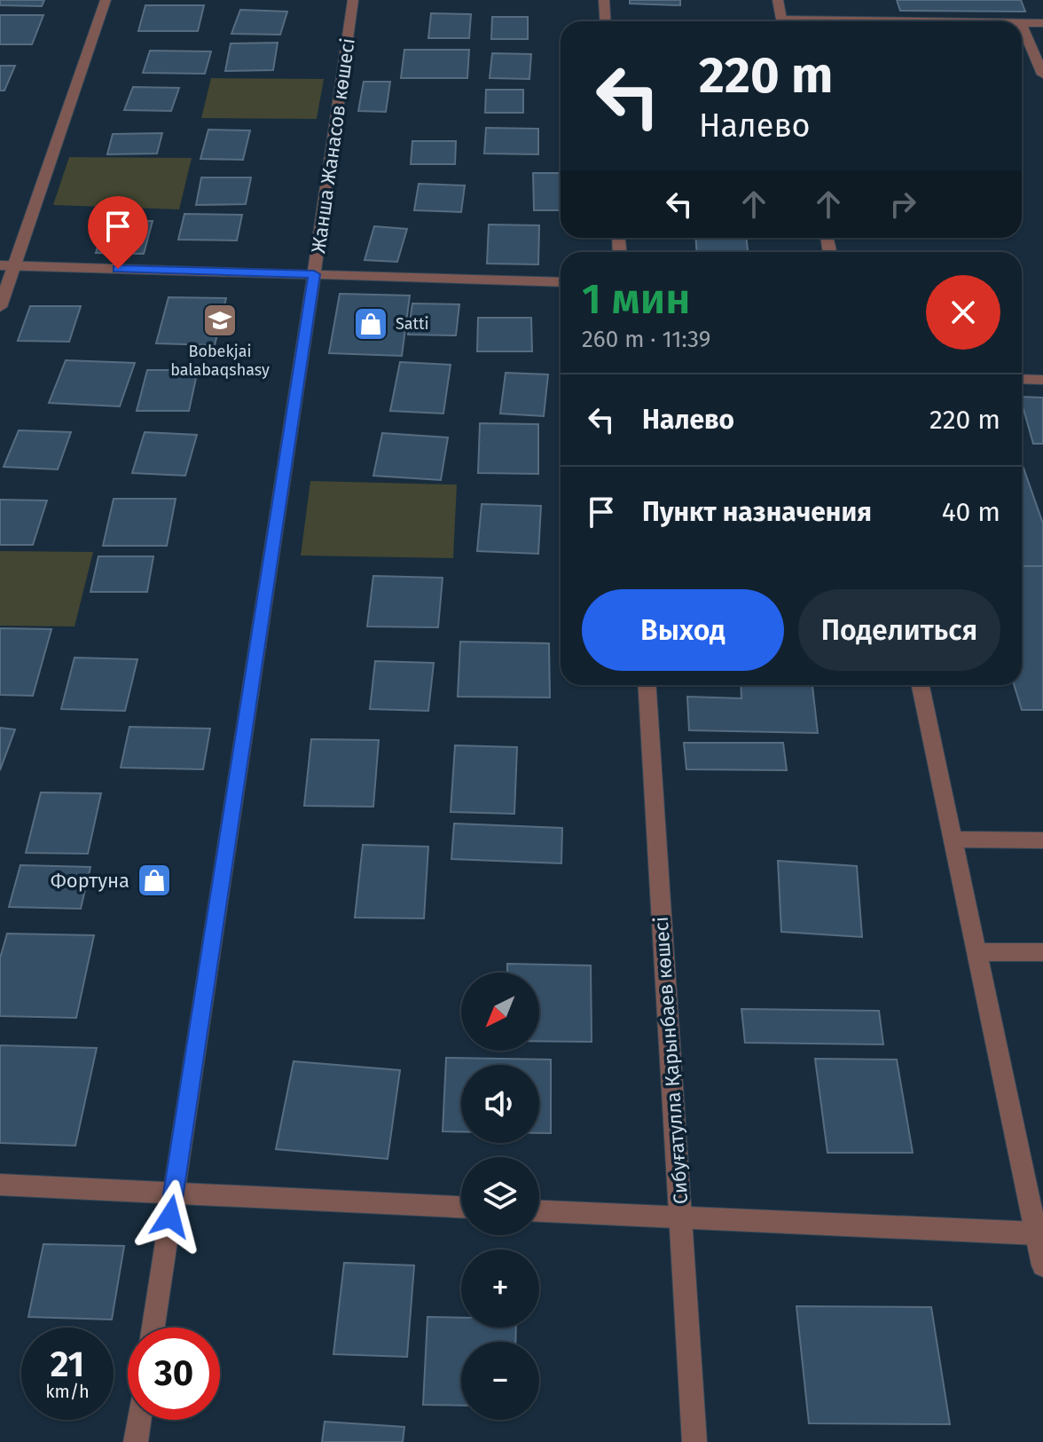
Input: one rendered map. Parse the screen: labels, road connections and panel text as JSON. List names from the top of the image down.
{
  "streets": {
    "street": ["Жанша Жанасов көшесі", "Сибуғатулла Қарынбаев көшесі"]
  },
  "places": {
    "school or university": ["Bobekjai balabaqshasy"],
    "shop": ["Satti", "Фортуна"]
  },
  "north": "bottom left",
  "page": {
    "turn": ["220 m", "Налево"],
    "heading": ["1 мин", "260 m · 11:39"],
    "list": [
      {
        "name": "Налево",
        "value": "220 m"
      },
      {
        "name": "Пункт назначения",
        "value": "40 m"
      }
    ],
    "buttons": ["Выход", "Поделиться"],
    "map_buttons": ["+", "−"],
    "speed": "21 km/h",
    "limit": "30"
  }
}
